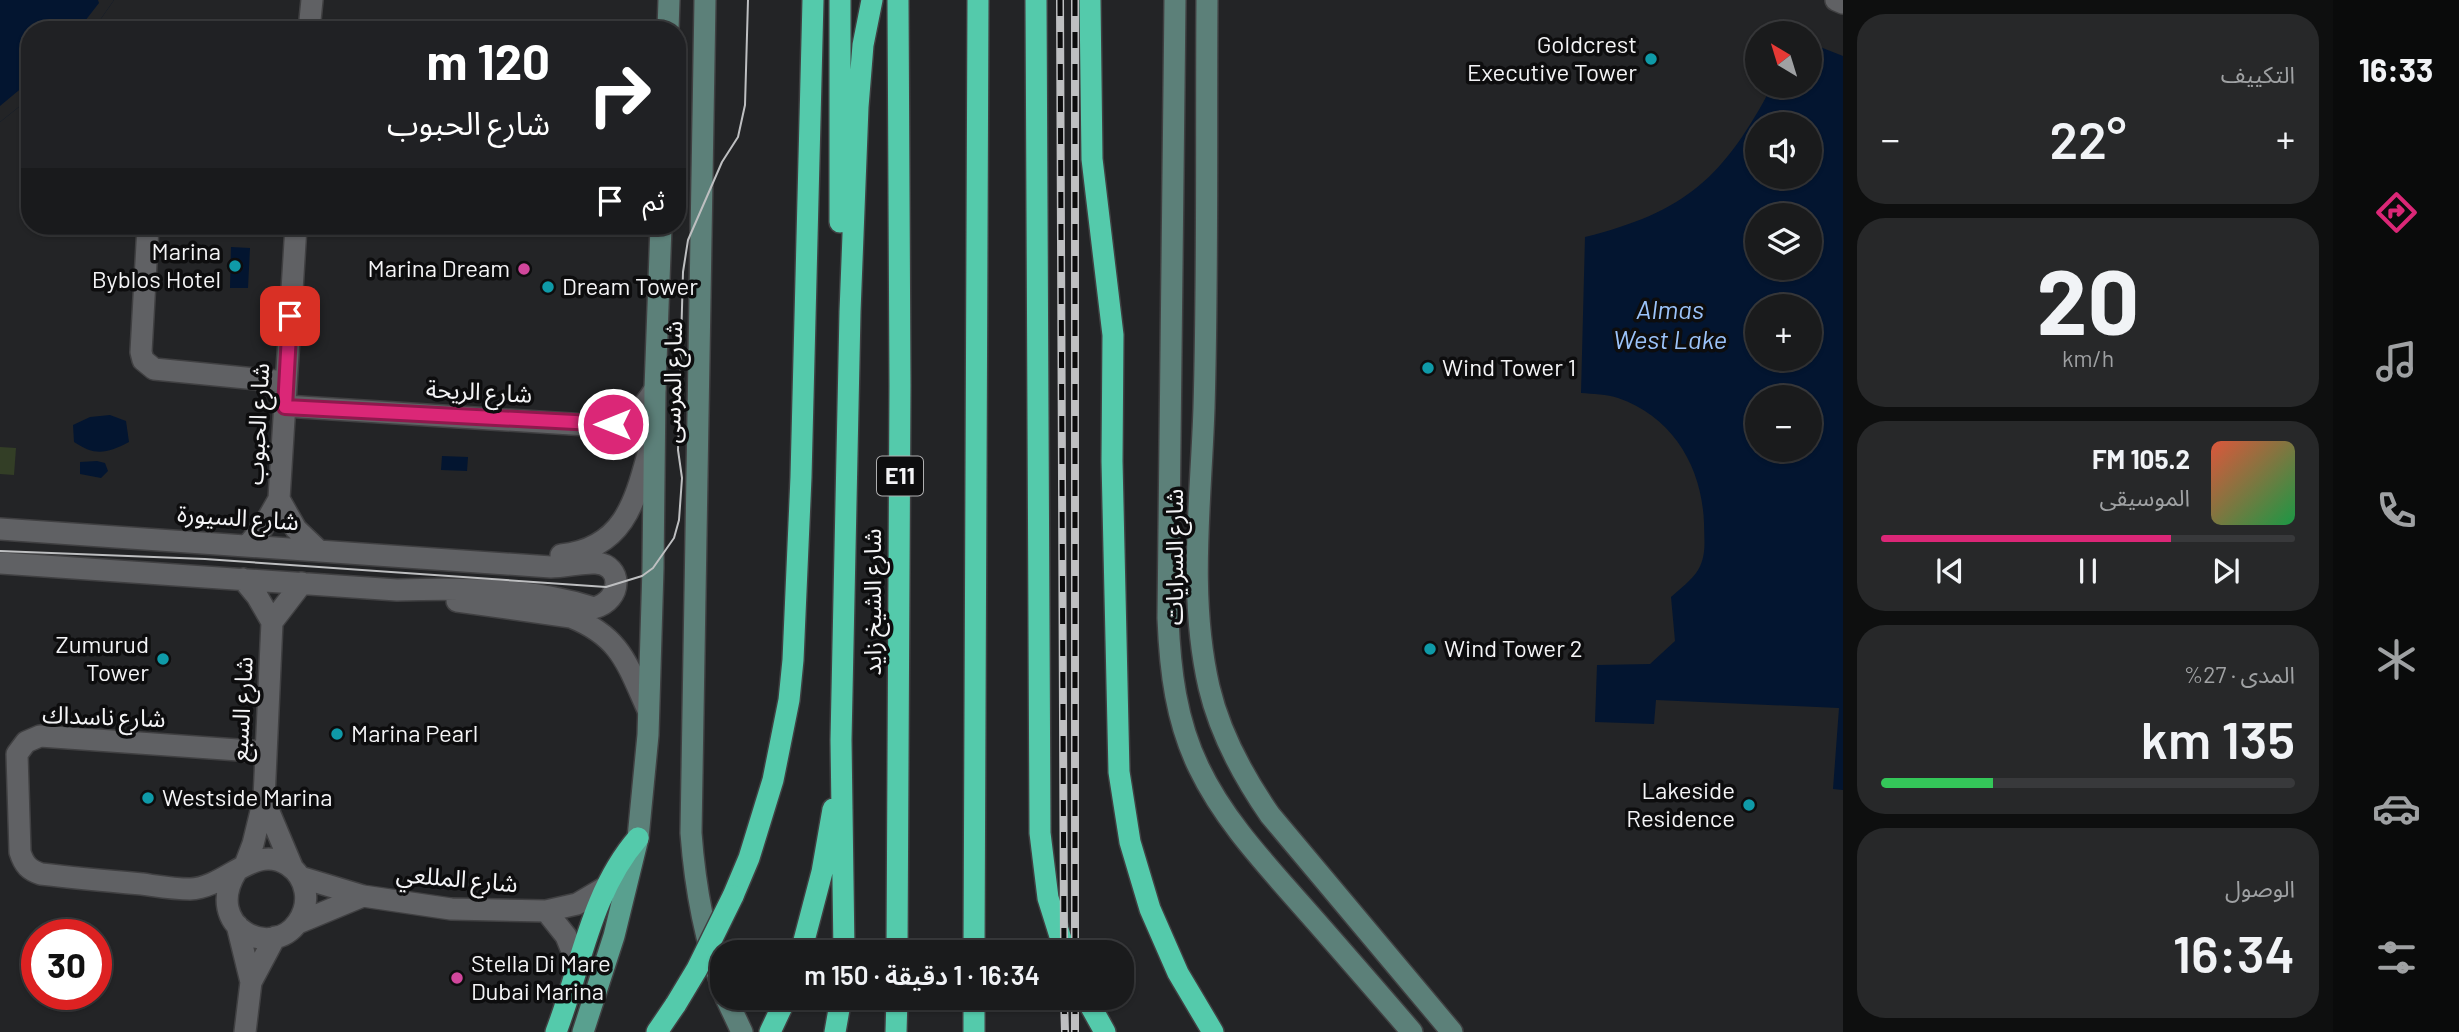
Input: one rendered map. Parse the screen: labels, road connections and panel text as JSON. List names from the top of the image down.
{
  "streets": {
    "highway": ["E11", "شارع الشيخ زايد"],
    "main road": ["شارع المرسى", "شارع السرايات"],
    "street": [
      "شارع الريحة",
      "شارع الحبوب",
      "شارع السيورة",
      "شارع السبع",
      "شارع ناسداك",
      "شارع المللعي"
    ]
  },
  "crossings": [
    ["شارع المرسى", "شارع الريحة"],
    ["شارع المرسى", "شارع السيورة"],
    ["شارع الريحة", "شارع الحبوب"],
    ["شارع الحبوب", "شارع السيورة"],
    ["شارع السبع", "شارع ناسداك"],
    ["شارع السبع", "شارع المللعي"],
    ["شارع ناسداك", "شارع المللعي"]
  ],
  "water": ["Almas West Lake"],
  "places": [
    "Goldcrest Executive Tower",
    "Marina Byblos Hotel",
    "Marina Dream",
    "Dream Tower",
    "Wind Tower 1",
    "Wind Tower 2",
    "Zumurud Tower",
    "Marina Pearl",
    "Westside Marina",
    "Lakeside Residence",
    "Stella Di Mare Dubai Marina"
  ],
  "north": "top left",
  "page": {
    "tabs": "16:33",
    "tile": [
      "التكييف",
      ["20", "km/h"],
      ["المدى · 27%", "135 km"],
      ["الوصول", "16:34"]
    ],
    "map_buttons": ["+", "−"],
    "turn": ["120 m", "شارع الحبوب"],
    "heat": ["−", "22°", "+"],
    "then": "ثم",
    "song": ["105.2 FM", "الموسيقى"],
    "limit": "30",
    "trip": "16:34 · 1 دقيقة · 150 m"
  }
}
